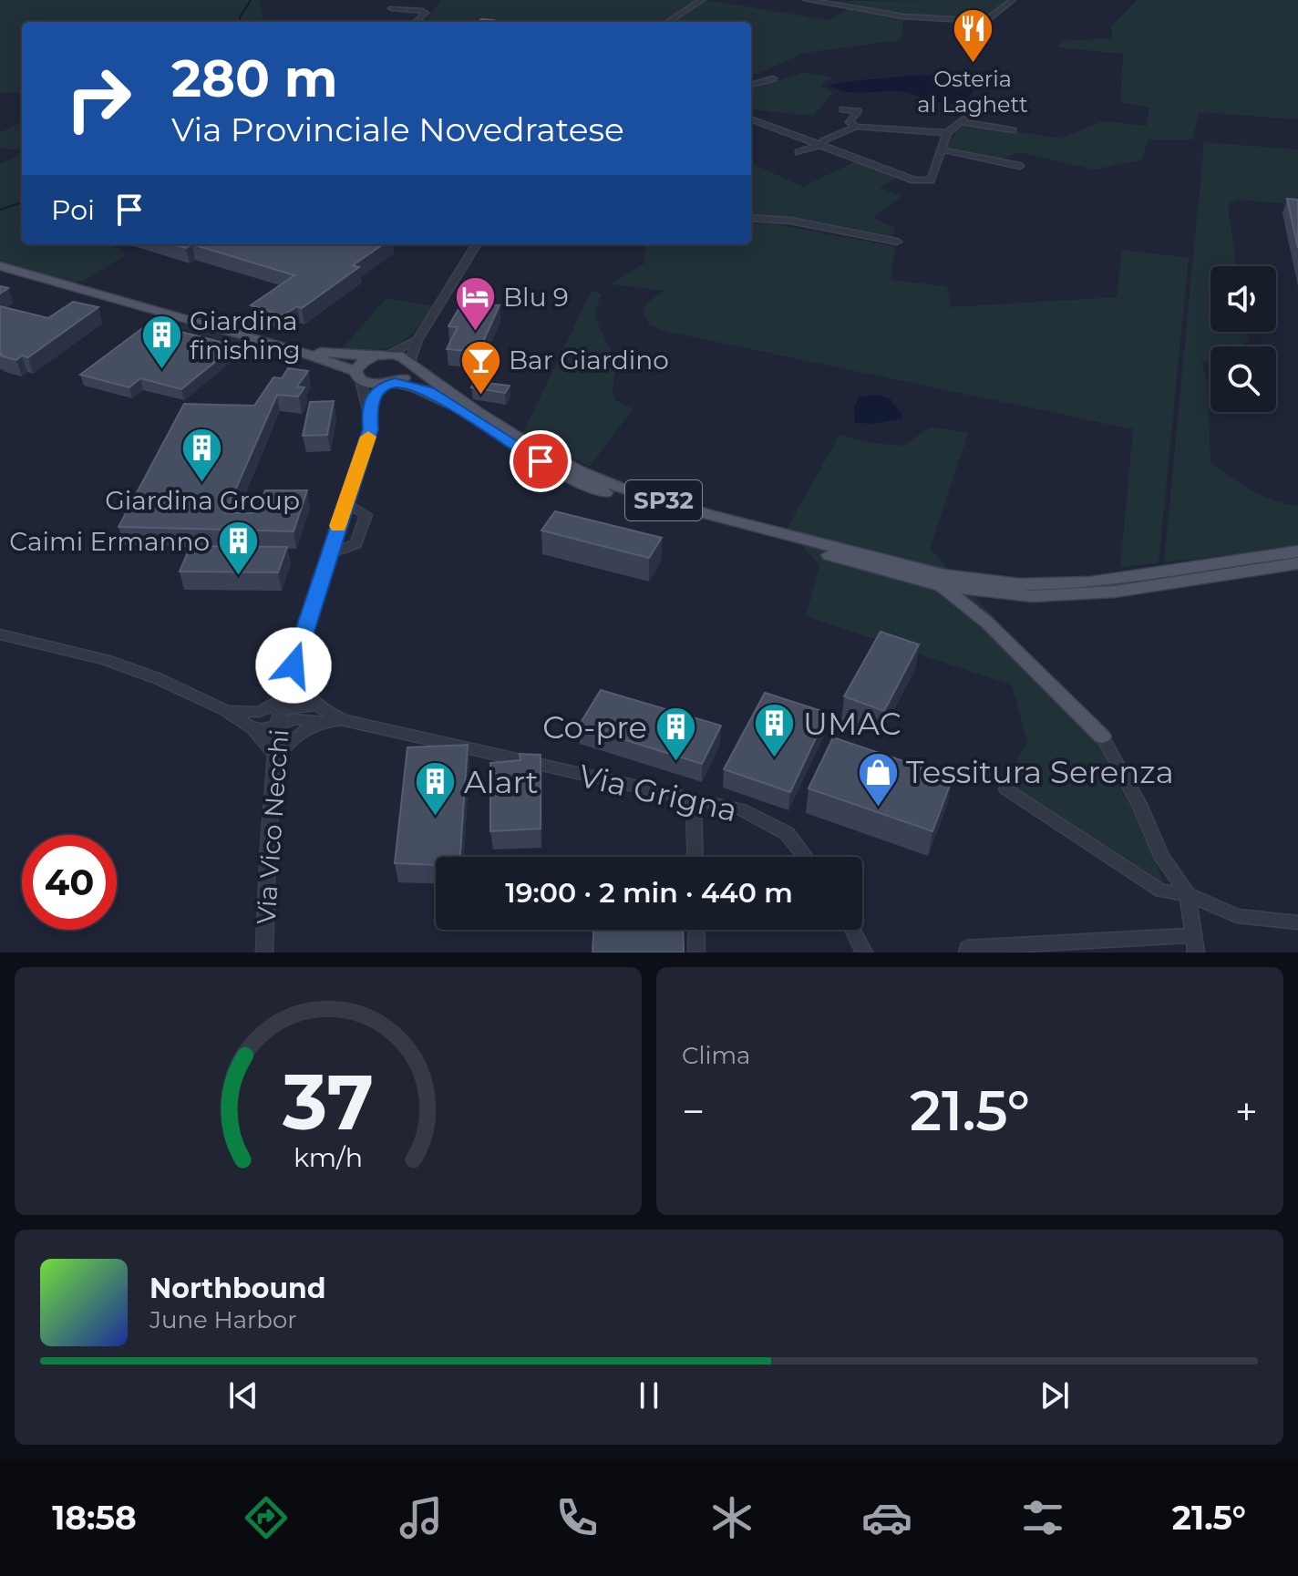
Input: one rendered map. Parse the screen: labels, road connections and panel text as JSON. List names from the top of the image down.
{
  "streets": {
    "main road": ["SP32"],
    "street": ["Via Grigna", "Via Vico Necchi"]
  },
  "places": {
    "restaurant": ["Osteria al Laghett"],
    "hotel": ["Blu 9"],
    "building": [
      "Giardina finishing",
      "Giardina Group",
      "Caimi Ermanno",
      "UMAC",
      "Co-pre",
      "Alart"
    ],
    "bar": ["Bar Giardino"],
    "shop": ["Tessitura Serenza"]
  },
  "page": {
    "turn": ["280 m", "Via Provinciale Novedratese"],
    "then": "Poi",
    "limit": "40",
    "trip": "19:00 · 2 min · 440 m",
    "tile": "Clima",
    "heat": ["−", "21.5°", "+"],
    "song": ["Northbound", "June Harbor"],
    "tabs": ["18:58", "21.5°"],
    "gauge": ["37", "km/h"]
  }
}
